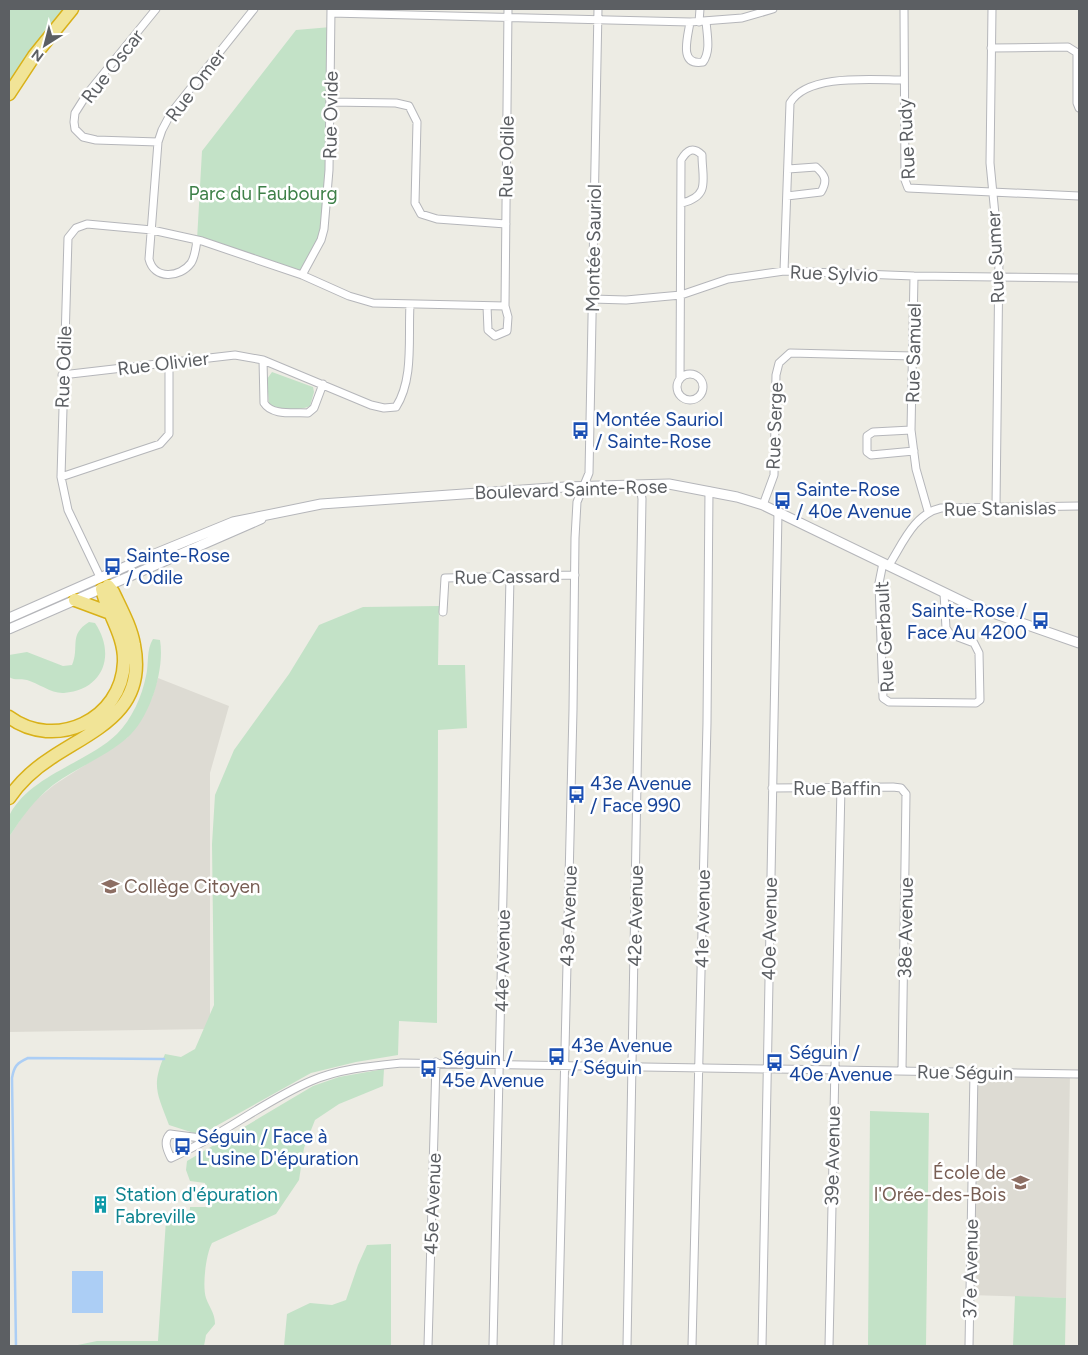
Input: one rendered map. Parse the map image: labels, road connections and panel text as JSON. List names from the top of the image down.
{
  "streets": {
    "street": [
      "Rue Oscar",
      "Rue Omer",
      "Rue Ovide",
      "Rue Rudy",
      "Rue Odile",
      "Montée Sauriol",
      "Rue Sumer",
      "Rue Sylvio",
      "Rue Samuel",
      "Rue Olivier",
      "Rue Serge",
      "Boulevard Sainte-Rose",
      "Rue Stanislas",
      "Rue Cassard",
      "Rue Gerbault",
      "Rue Baffin",
      "43e Avenue",
      "42e Avenue",
      "41e Avenue",
      "38e Avenue",
      "40e Avenue",
      "44e Avenue",
      "Rue Séguin",
      "39e Avenue",
      "45e Avenue",
      "37e Avenue"
    ]
  },
  "crossings": [
    ["Rue Oscar", "Rue Omer"],
    ["Rue Omer", "Rue Odile"],
    ["Rue Ovide", "Rue Odile"],
    ["Rue Rudy", "Rue Sumer"],
    ["Rue Odile", "Rue Olivier"],
    ["Rue Odile", "Boulevard Sainte-Rose"],
    ["Montée Sauriol", "Rue Sylvio"],
    ["Montée Sauriol", "Boulevard Sainte-Rose"],
    ["Montée Sauriol", "43e Avenue"],
    ["Rue Sumer", "Rue Sylvio"],
    ["Rue Sumer", "Rue Stanislas"],
    ["Rue Sylvio", "Rue Samuel"],
    ["Rue Samuel", "Rue Serge"],
    ["Rue Samuel", "Rue Stanislas"],
    ["Rue Serge", "Boulevard Sainte-Rose"],
    ["Boulevard Sainte-Rose", "Rue Stanislas"],
    ["Boulevard Sainte-Rose", "Rue Gerbault"],
    ["Boulevard Sainte-Rose", "43e Avenue"],
    ["Boulevard Sainte-Rose", "42e Avenue"],
    ["Boulevard Sainte-Rose", "41e Avenue"],
    ["Boulevard Sainte-Rose", "40e Avenue"],
    ["Rue Stanislas", "Rue Gerbault"],
    ["Rue Cassard", "43e Avenue"],
    ["Rue Cassard", "44e Avenue"],
    ["Rue Baffin", "38e Avenue"],
    ["Rue Baffin", "40e Avenue"],
    ["Rue Baffin", "39e Avenue"],
    ["43e Avenue", "Rue Séguin"],
    ["42e Avenue", "Rue Séguin"],
    ["41e Avenue", "Rue Séguin"],
    ["38e Avenue", "Rue Séguin"],
    ["40e Avenue", "Rue Séguin"],
    ["44e Avenue", "Rue Séguin"],
    ["Rue Séguin", "39e Avenue"],
    ["Rue Séguin", "45e Avenue"],
    ["Rue Séguin", "37e Avenue"]
  ],
  "parks": ["Parc du Faubourg"],
  "places": {
    "bus stop": [
      "Montée Sauriol / Sainte-Rose",
      "Sainte-Rose / 40e Avenue",
      "Sainte-Rose / Odile",
      "Sainte-Rose / Face Au 4200",
      "43e Avenue / Face 990",
      "43e Avenue / Séguin",
      "Séguin / 40e Avenue",
      "Séguin / 45e Avenue",
      "Séguin / Face à L'usine D'épuration"
    ],
    "school or university": ["Collège Citoyen", "École de l'Orée-des-Bois"],
    "building": ["Station d'épuration Fabreville"]
  },
  "north": "bottom left"
}
